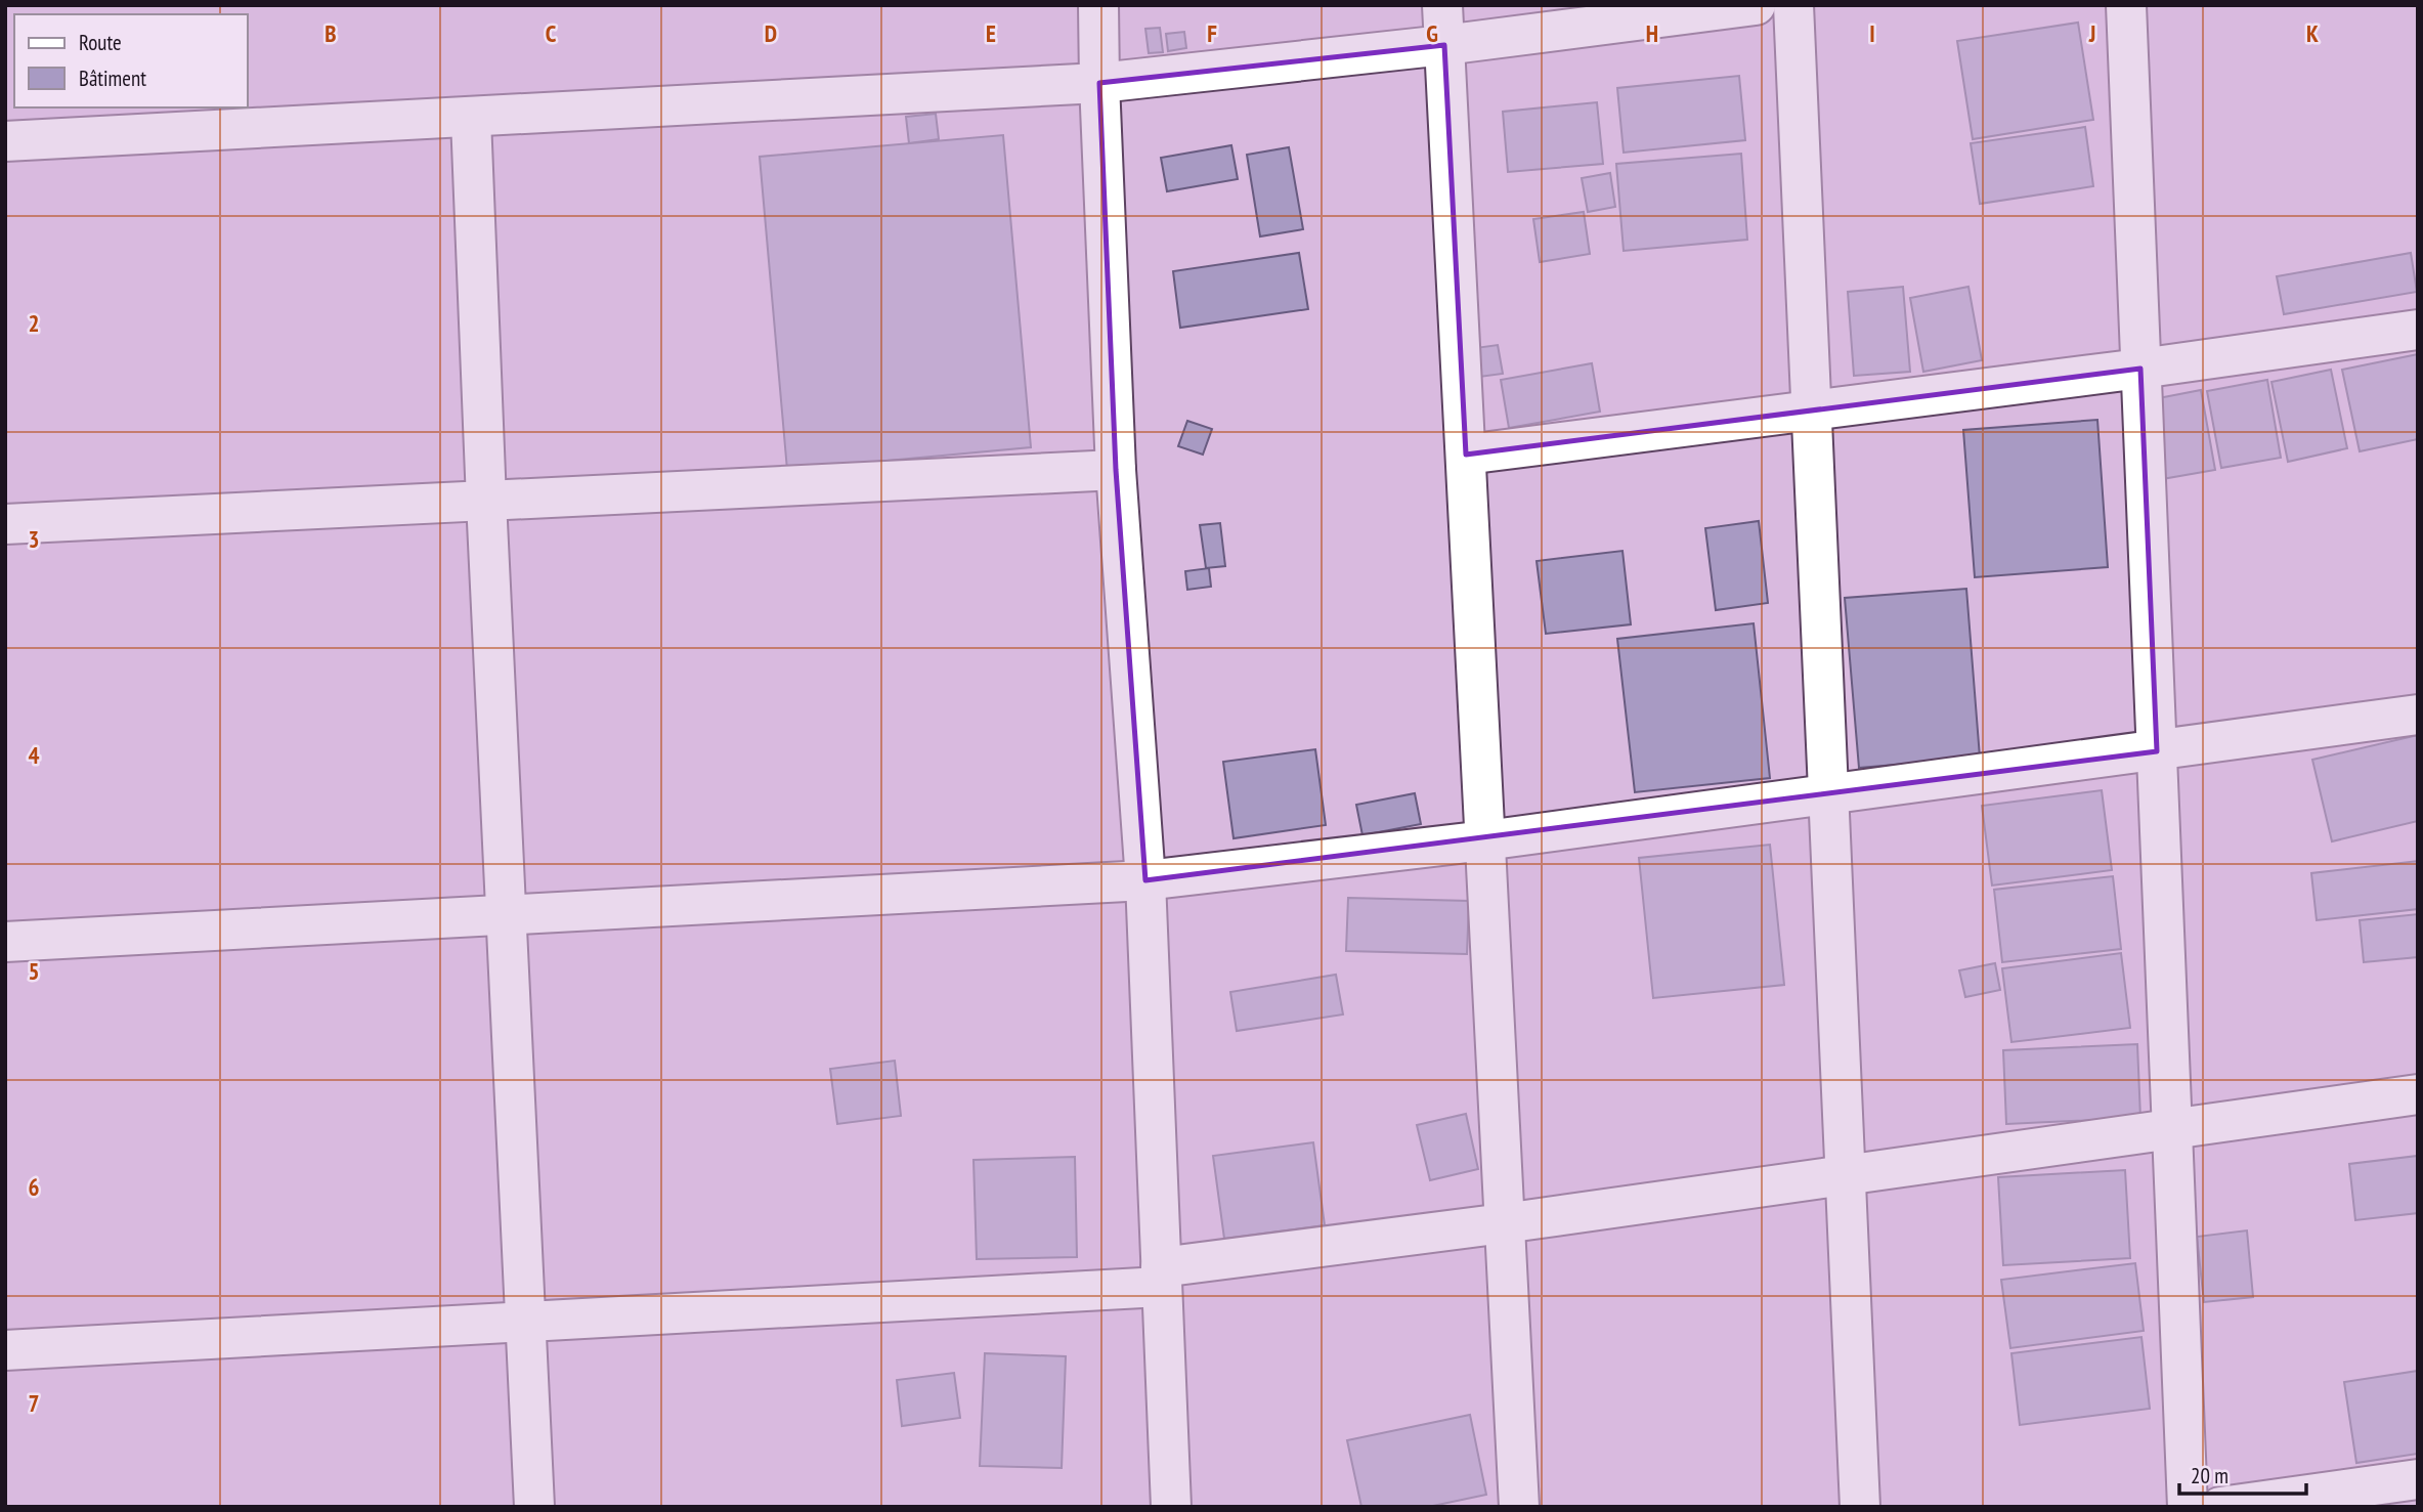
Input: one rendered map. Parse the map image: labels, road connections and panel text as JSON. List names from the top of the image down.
{
  "legend": ["Route", "Bâtiment"],
  "scale_bar": "20 m",
  "grid": {
    "columns": [
      "B",
      "C",
      "D",
      "E",
      "F",
      "G",
      "H",
      "I",
      "J",
      "K"
    ],
    "rows": [
      "2",
      "3",
      "4",
      "5",
      "6",
      "7"
    ]
  }
}
